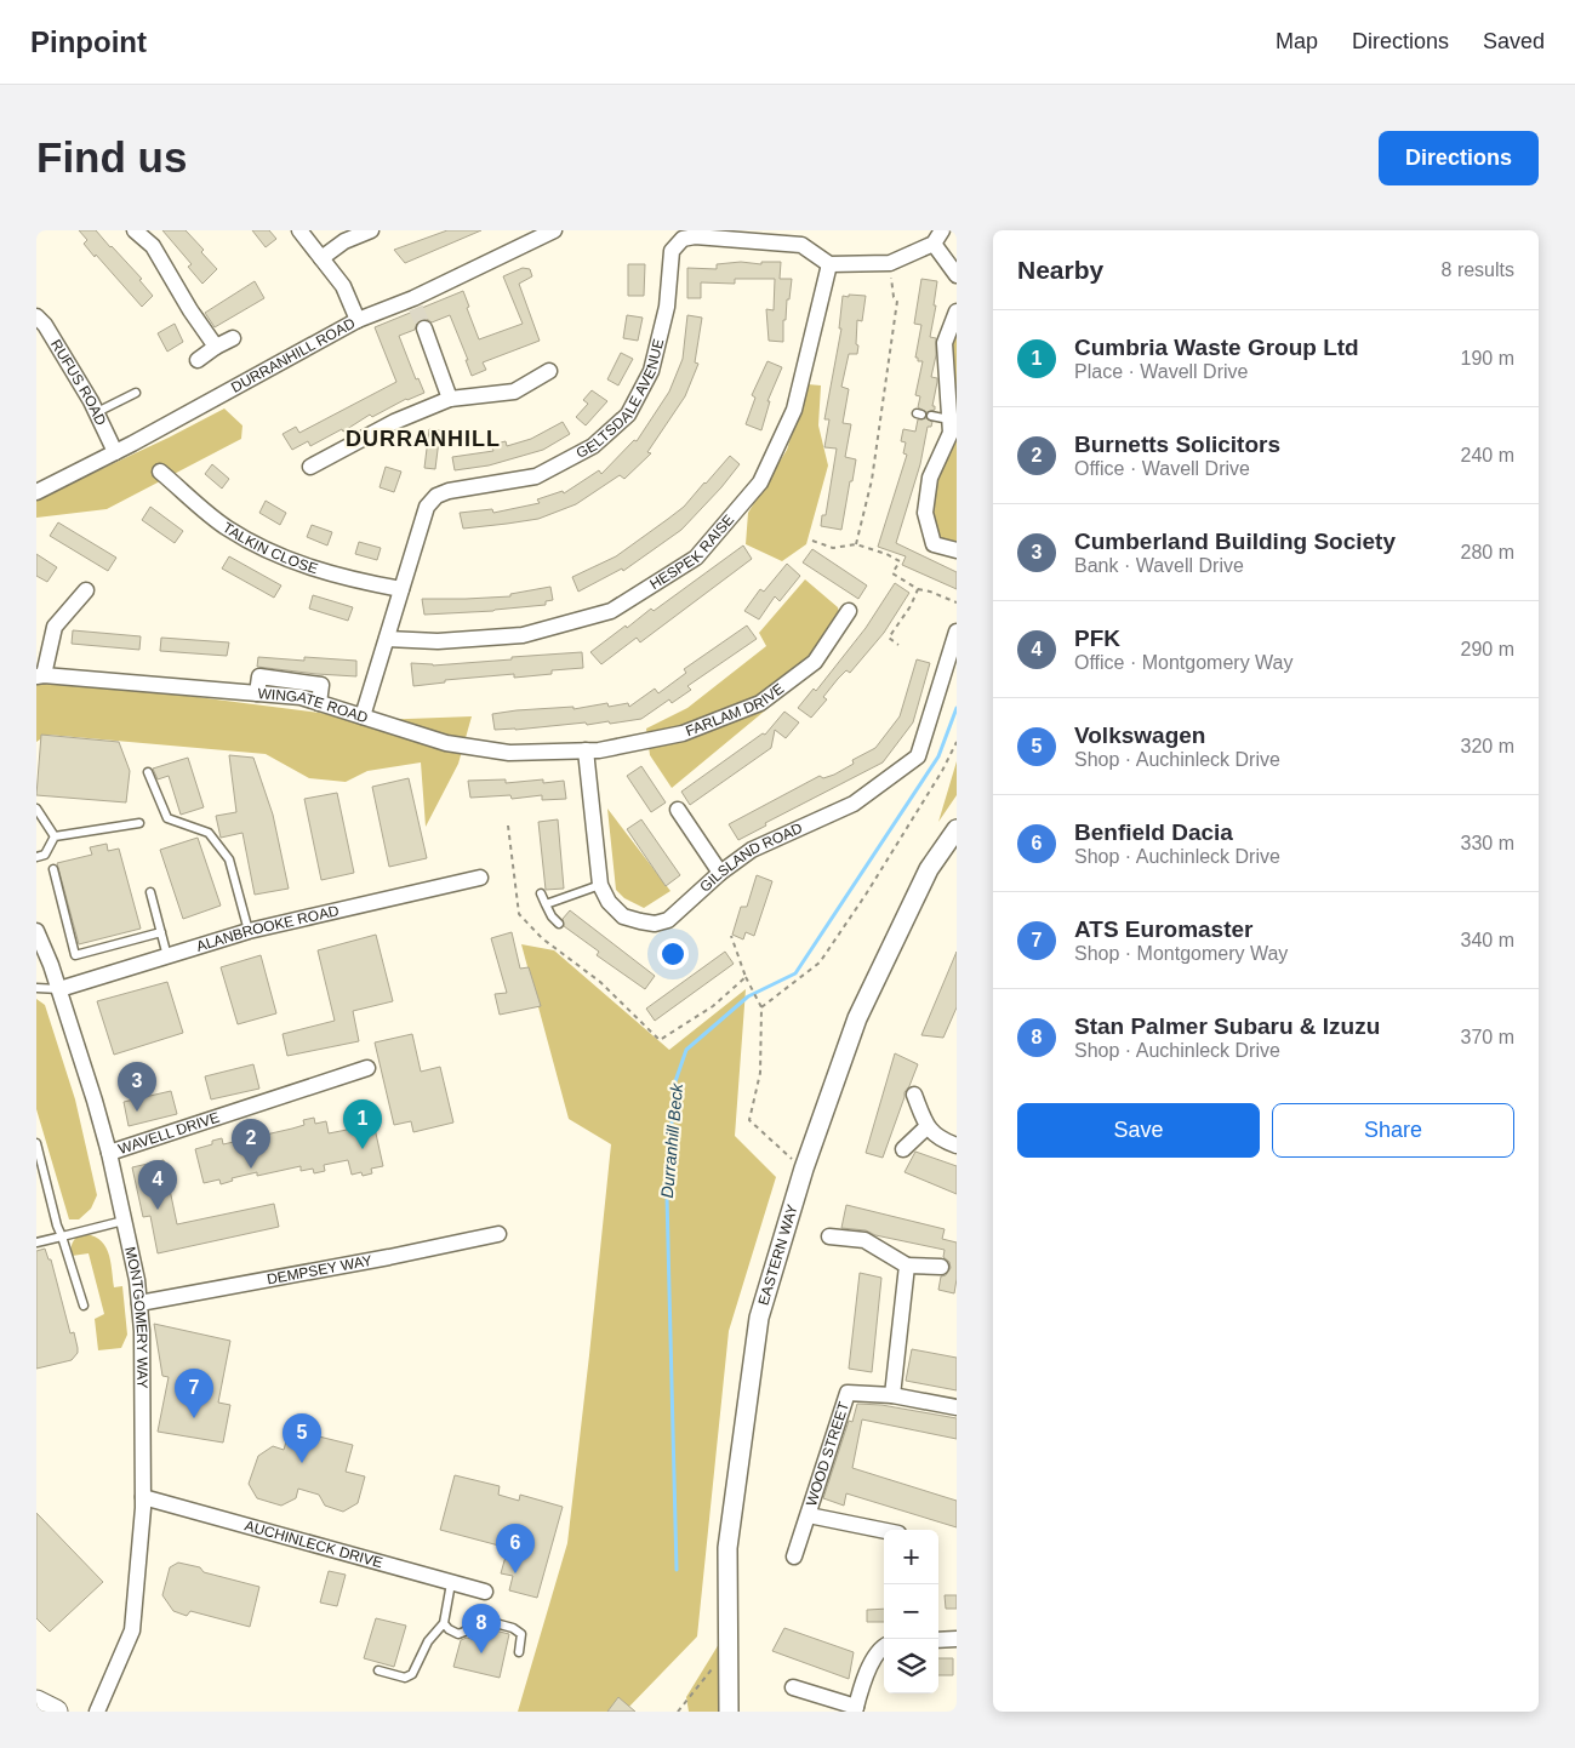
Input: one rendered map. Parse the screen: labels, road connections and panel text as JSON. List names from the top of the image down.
{
  "streets": {
    "street": [
      "DURRANHILL ROAD",
      "RUFUS ROAD",
      "GELTSDALE AVENUE",
      "TALKIN CLOSE",
      "HESPEK RAISE",
      "WINGATE ROAD",
      "FARLAM DRIVE",
      "GILSLAND ROAD",
      "ALANBROOKE ROAD",
      "WAVELL DRIVE",
      "EASTERN WAY",
      "DEMPSEY WAY",
      "MONTGOMERY WAY",
      "WOOD STREET",
      "AUCHINLECK DRIVE"
    ]
  },
  "crossings": [
    ["DURRANHILL ROAD", "RUFUS ROAD"],
    ["GELTSDALE AVENUE", "TALKIN CLOSE"],
    ["GELTSDALE AVENUE", "HESPEK RAISE"],
    ["GELTSDALE AVENUE", "WINGATE ROAD"],
    ["WINGATE ROAD", "FARLAM DRIVE"],
    ["WINGATE ROAD", "GILSLAND ROAD"],
    ["FARLAM DRIVE", "GILSLAND ROAD"],
    ["ALANBROOKE ROAD", "MONTGOMERY WAY"],
    ["WAVELL DRIVE", "MONTGOMERY WAY"],
    ["DEMPSEY WAY", "MONTGOMERY WAY"],
    ["MONTGOMERY WAY", "AUCHINLECK DRIVE"]
  ],
  "districts": ["DURRANHILL"],
  "water": ["Durranhill Beck"],
  "page": {
    "header": "Pinpoint",
    "nav": ["Map", "Directions", "Saved"],
    "buttons": [
      "Directions",
      ["Save", "Share"]
    ],
    "title": "Find us",
    "heading": ["Nearby", "8 results"],
    "list": [
      {
        "mark": "1",
        "name": "Cumbria Waste Group Ltd",
        "note": "Place · Wavell Drive",
        "value": "190 m"
      },
      {
        "mark": "2",
        "name": "Burnetts Solicitors",
        "note": "Office · Wavell Drive",
        "value": "240 m"
      },
      {
        "mark": "3",
        "name": "Cumberland Building Society",
        "note": "Bank · Wavell Drive",
        "value": "280 m"
      },
      {
        "mark": "4",
        "name": "PFK",
        "note": "Office · Montgomery Way",
        "value": "290 m"
      },
      {
        "mark": "5",
        "name": "Volkswagen",
        "note": "Shop · Auchinleck Drive",
        "value": "320 m"
      },
      {
        "mark": "6",
        "name": "Benfield Dacia",
        "note": "Shop · Auchinleck Drive",
        "value": "330 m"
      },
      {
        "mark": "7",
        "name": "ATS Euromaster",
        "note": "Shop · Montgomery Way",
        "value": "340 m"
      },
      {
        "mark": "8",
        "name": "Stan Palmer Subaru & Izuzu",
        "note": "Shop · Auchinleck Drive",
        "value": "370 m"
      }
    ],
    "pins": [
      "3",
      "1",
      "2",
      "4",
      "7",
      "5",
      "6",
      "8"
    ],
    "map_buttons": ["+", "−"]
  }
}
